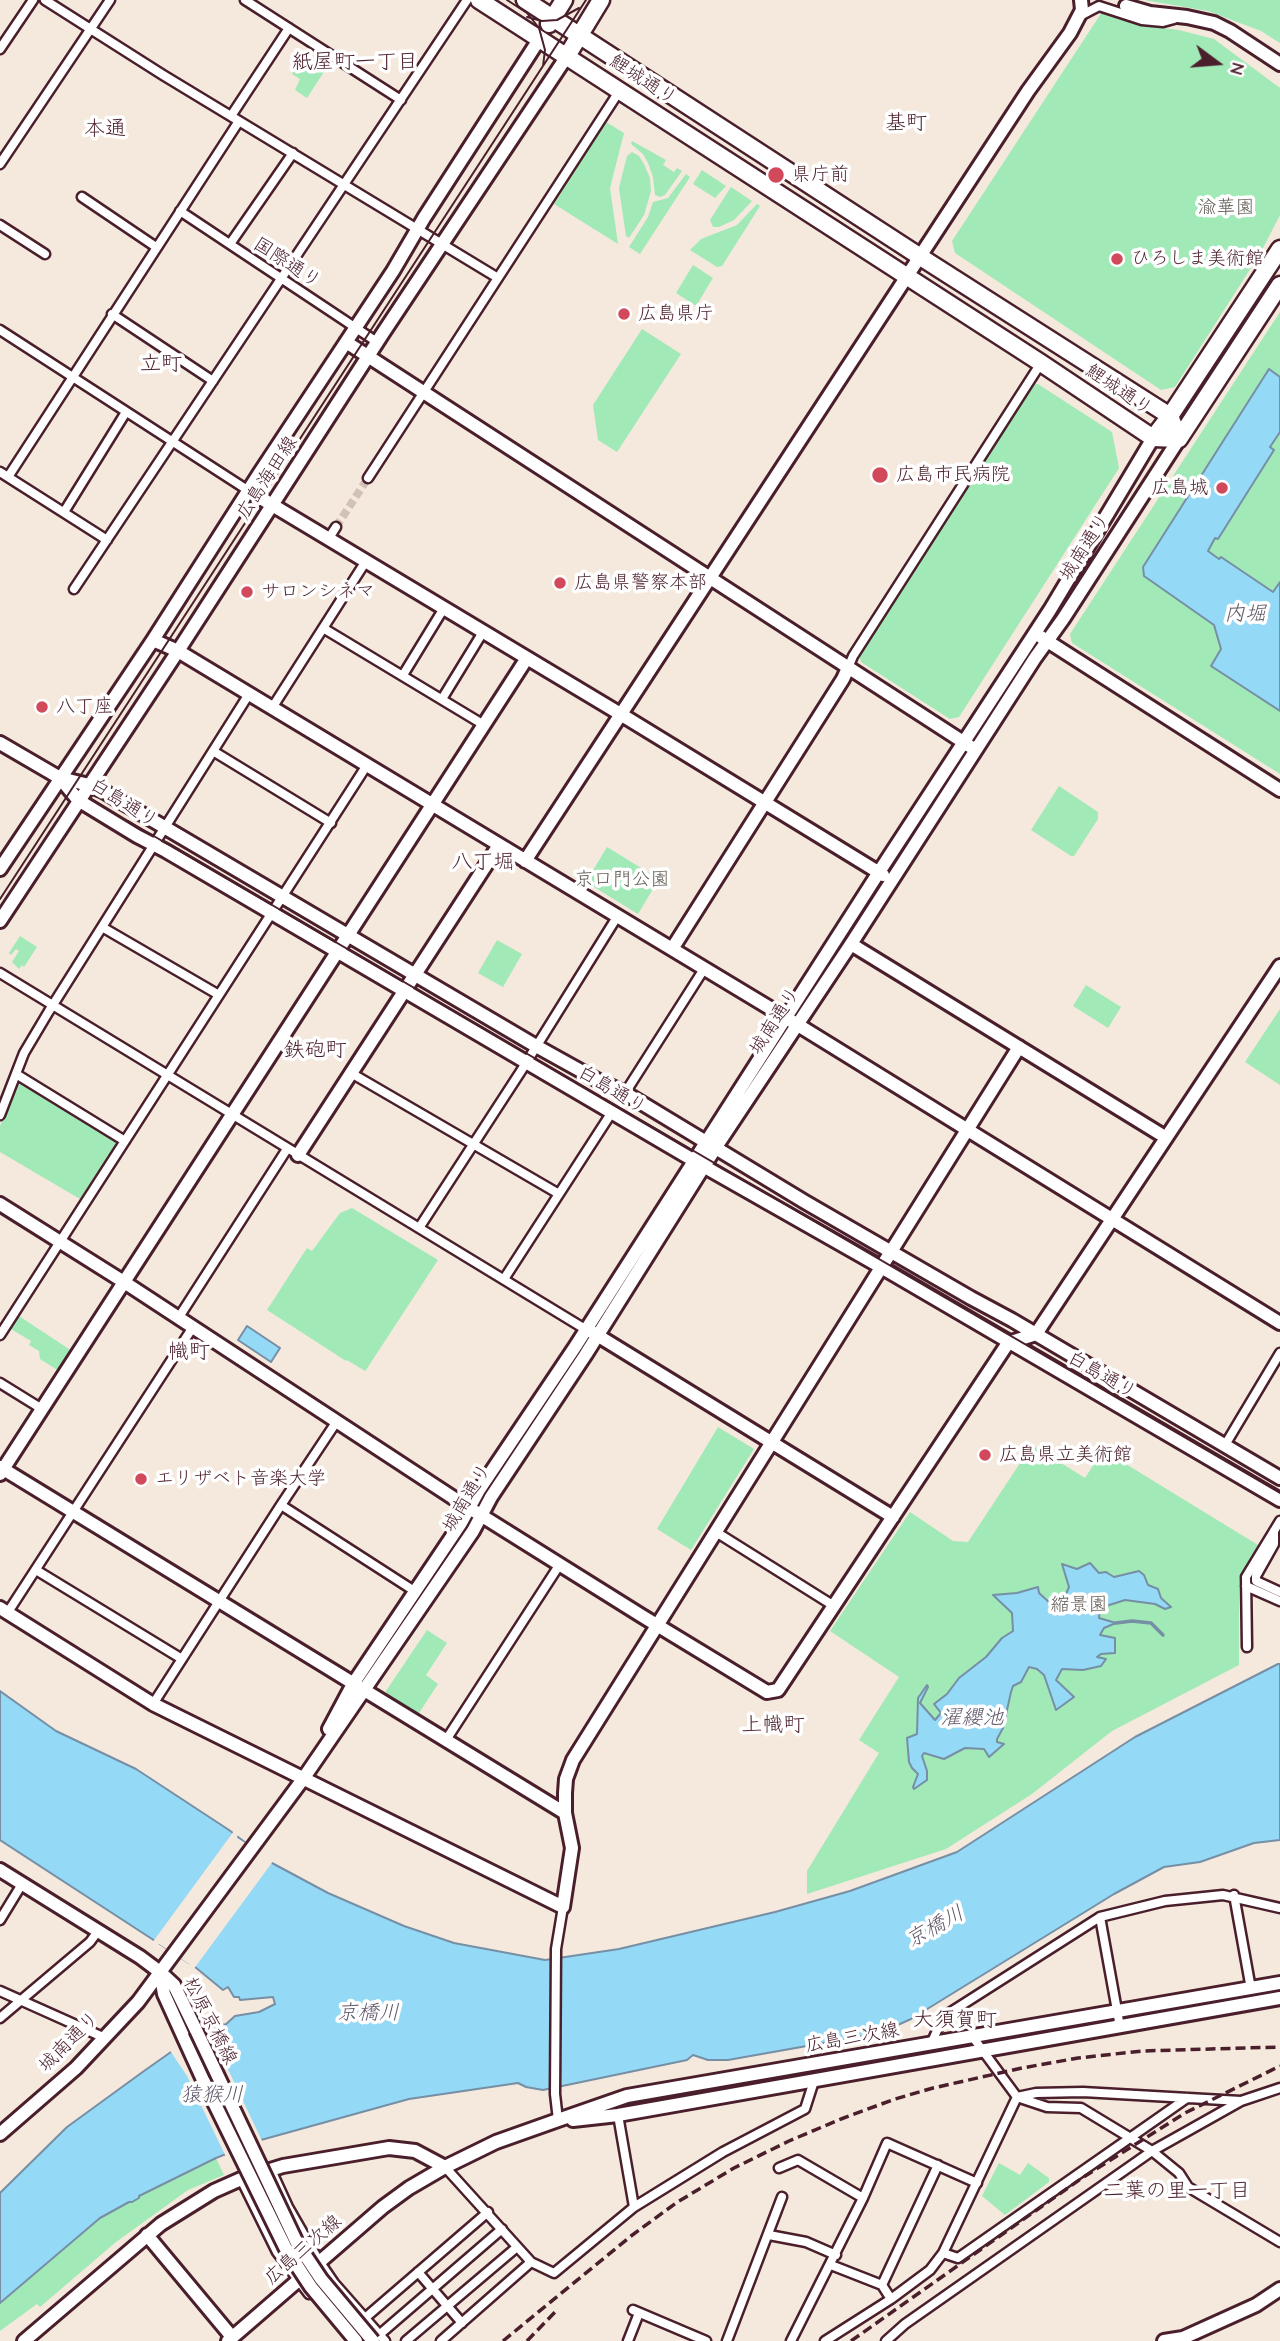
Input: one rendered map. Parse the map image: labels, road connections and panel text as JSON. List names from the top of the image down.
{
  "streets": {
    "highway": ["鯉城通り", "城南通り"],
    "street": [
      "国際通り",
      "広島海田線",
      "白島通り",
      "松原京橋線",
      "広島三次線"
    ]
  },
  "crossings": [
    ["鯉城通り", "広島海田線"],
    ["鯉城通り", "城南通り"],
    ["国際通り", "広島海田線"],
    ["広島海田線", "白島通り"],
    ["城南通り", "白島通り"],
    ["城南通り", "松原京橋線"]
  ],
  "districts": [
    "紙屋町一丁目",
    "基町",
    "本通",
    "立町",
    "八丁堀",
    "鉄砲町",
    "幟町",
    "上幟町",
    "大須賀町",
    "二葉の里一丁目"
  ],
  "water": [
    "内堀",
    "濯纓池",
    "京橋川",
    "猿猴川"
  ],
  "parks": ["渝華園", "京口門公園", "縮景園"],
  "places": [
    "県庁前",
    "ひろしま美術館",
    "広島県庁",
    "広島市民病院",
    "広島城",
    "広島県警察本部",
    "サロンシネマ",
    "八丁座",
    "広島県立美術館",
    "エリザベト音楽大学"
  ],
  "north": "right"
}
